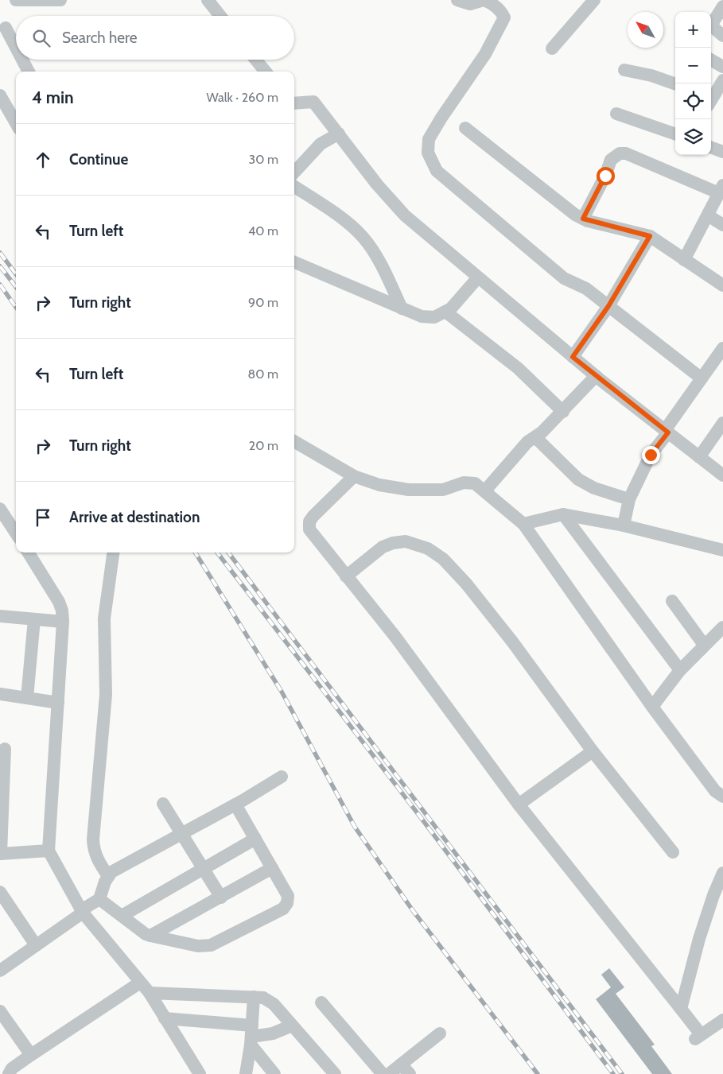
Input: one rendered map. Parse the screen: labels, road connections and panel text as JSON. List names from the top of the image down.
{
  "north": "top left",
  "page": {
    "map_buttons": ["+", "−"],
    "search": "Search here",
    "heading": ["4 min", "Walk · 260 m"],
    "list": [
      ["Continue", "30 m"],
      ["Turn left", "40 m"],
      ["Turn right", "90 m"],
      ["Turn left", "80 m"],
      ["Turn right", "20 m"],
      "Arrive at destination"
    ]
  }
}
